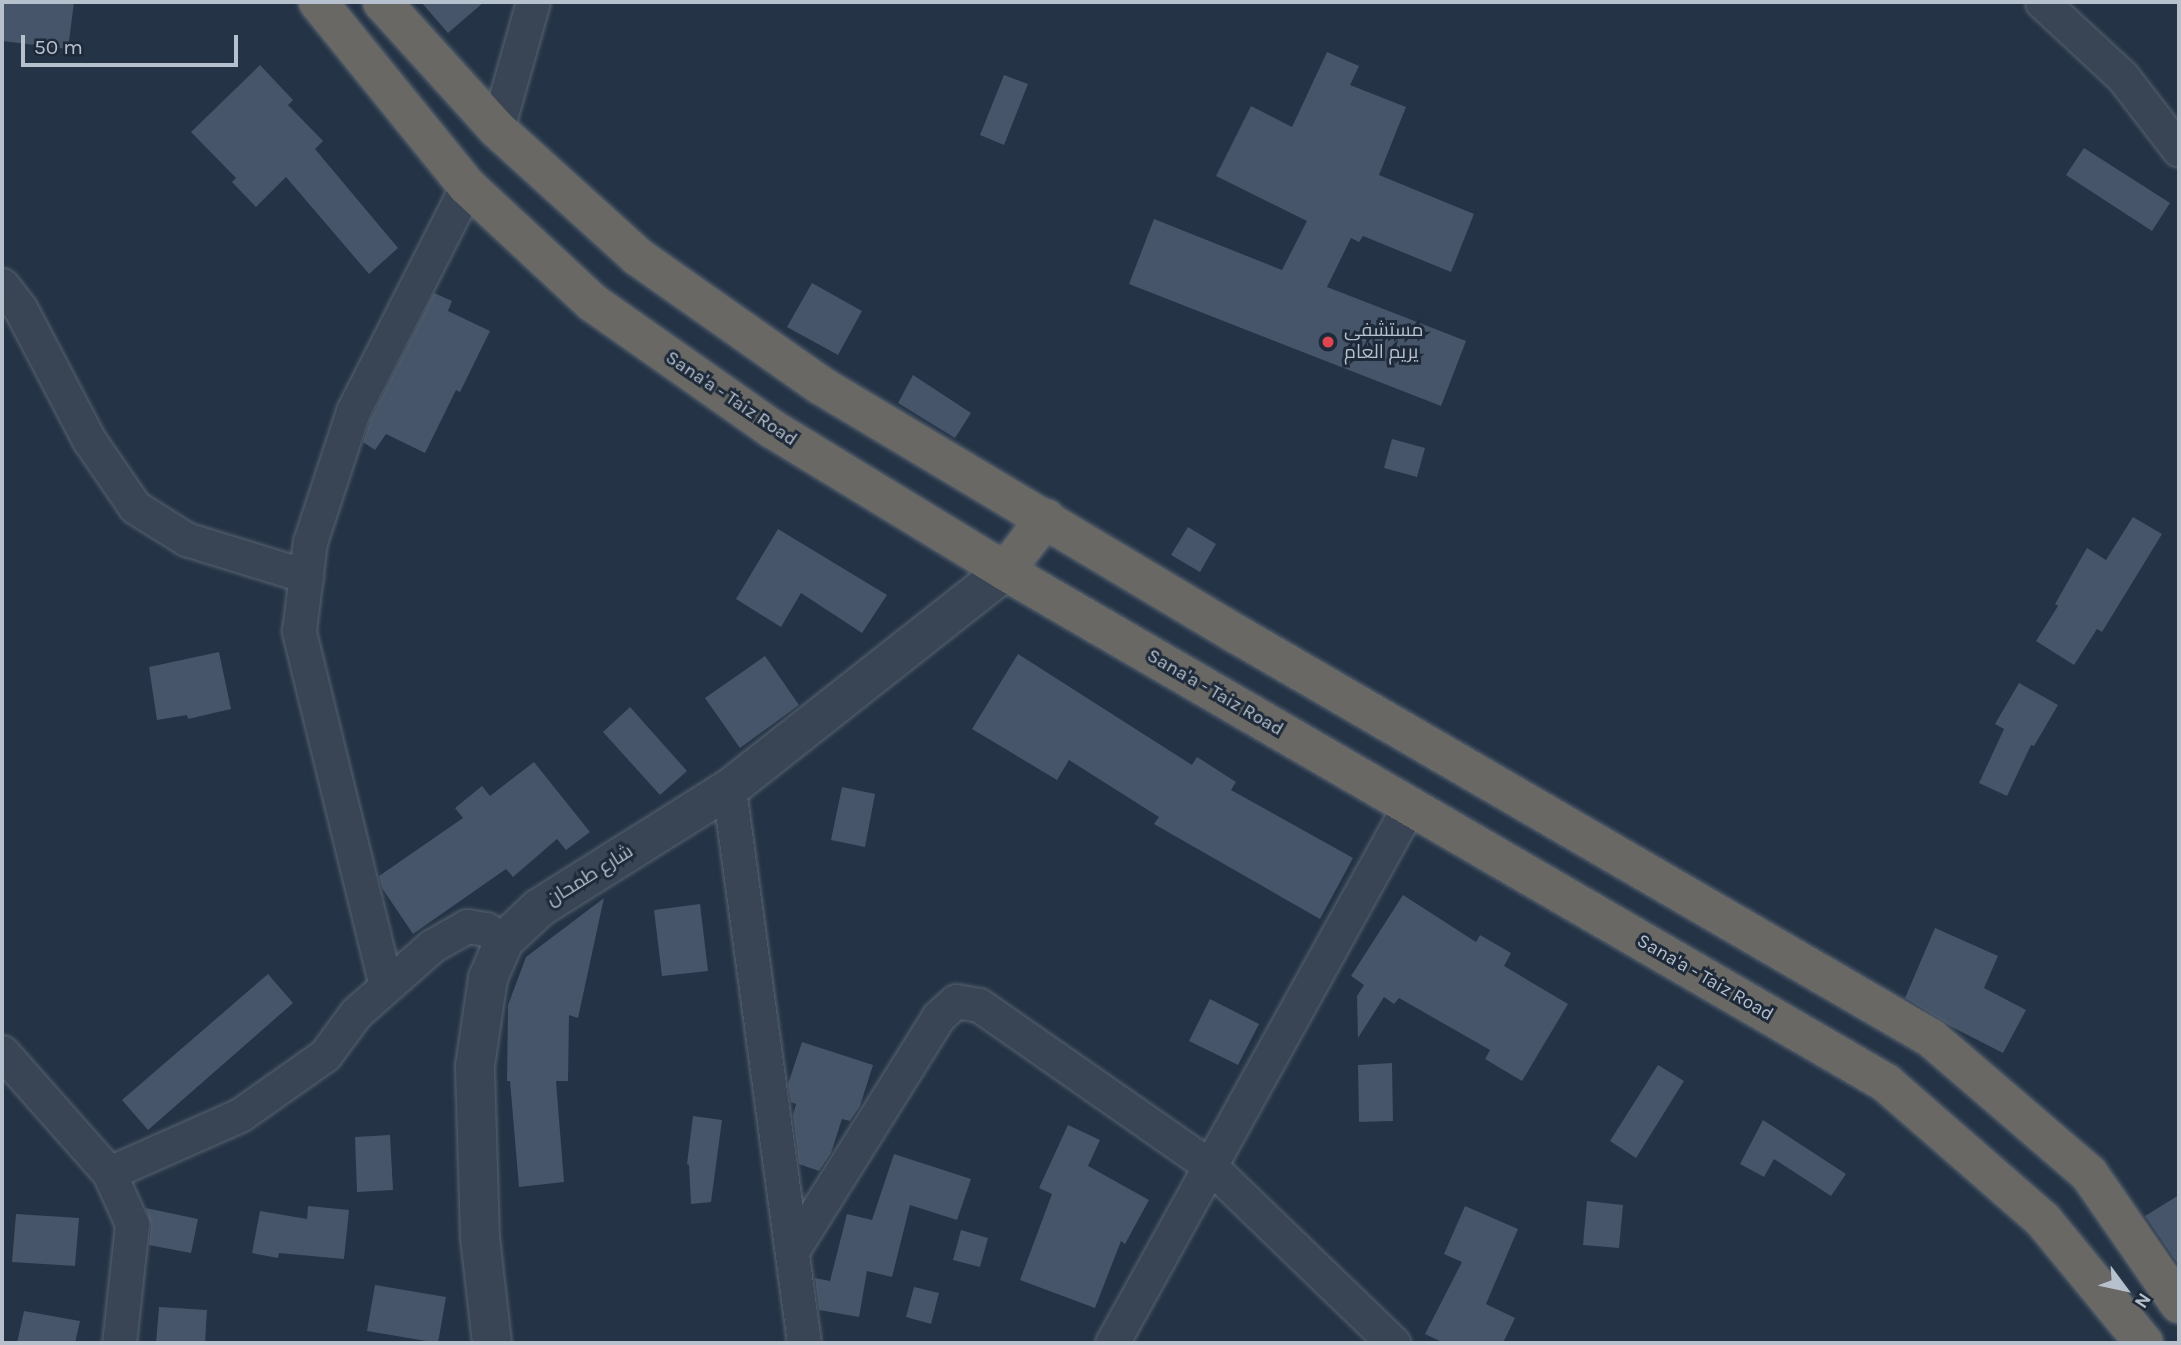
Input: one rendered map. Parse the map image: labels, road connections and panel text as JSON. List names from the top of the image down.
{
  "streets": {
    "highway": ["Sana'a - Taiz Road"],
    "street": ["شارع طمحان"]
  },
  "crossings": [
    ["Sana'a - Taiz Road", "شارع طمحان"]
  ],
  "places": ["مستشفى يريم العام"],
  "scale_bar": "50 m",
  "north": "bottom right"
}
